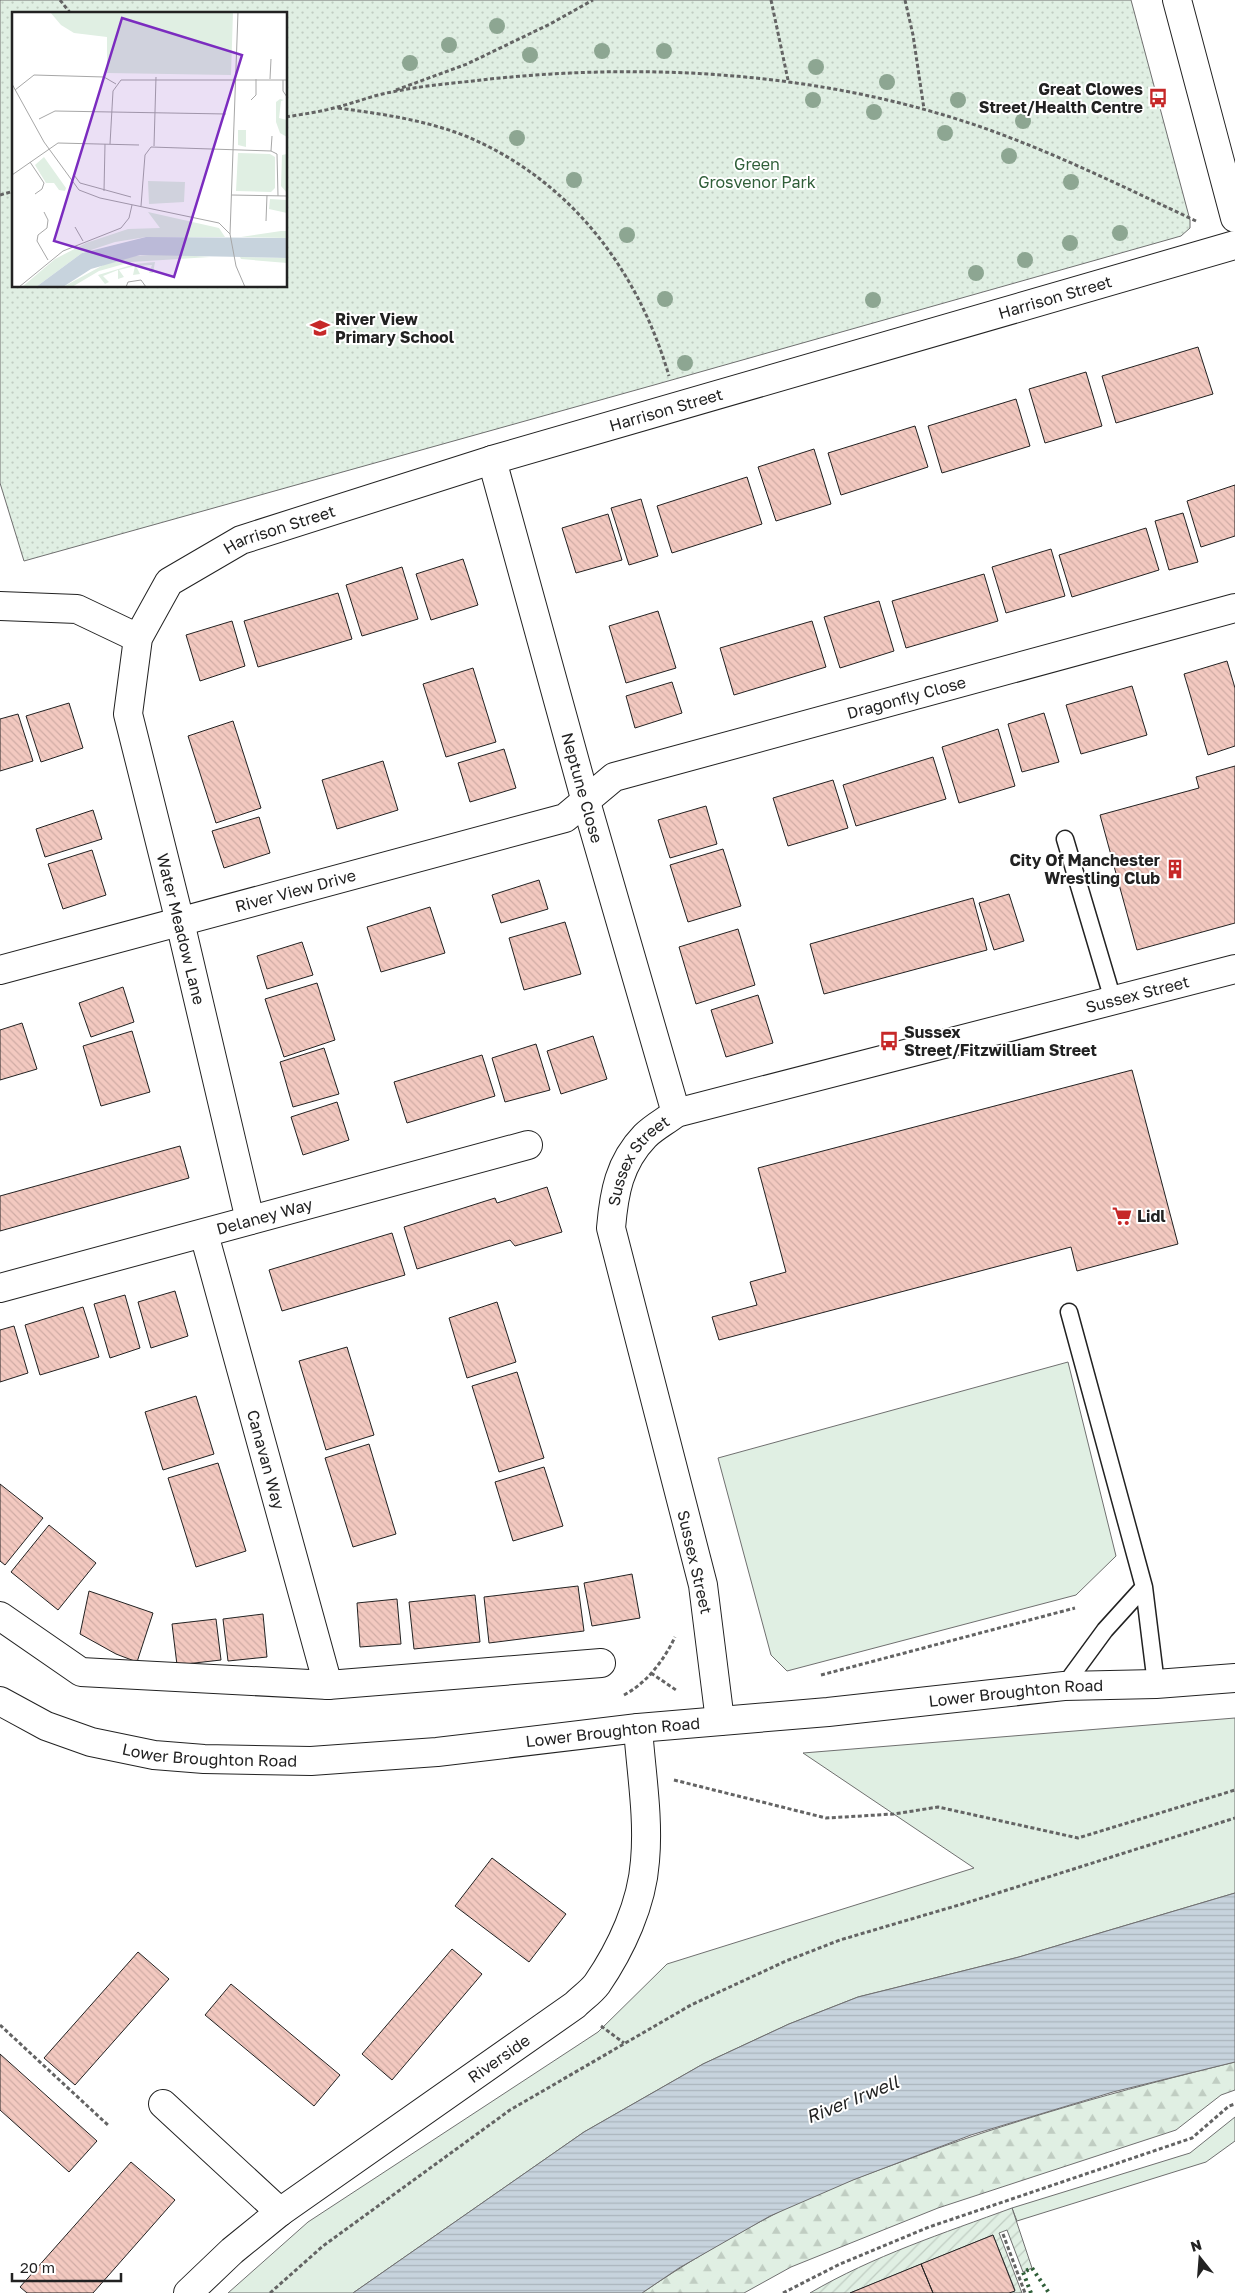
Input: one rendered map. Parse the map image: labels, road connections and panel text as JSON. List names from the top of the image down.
{
  "streets": {
    "street": [
      "Harrison Street",
      "Dragonfly Close",
      "Neptune Close",
      "River View Drive",
      "Water Meadow Lane",
      "Sussex Street",
      "Delaney Way",
      "Canavan Way",
      "Lower Broughton Road",
      "Riverside"
    ]
  },
  "crossings": [
    ["Harrison Street", "Neptune Close"],
    ["Harrison Street", "Water Meadow Lane"],
    ["Dragonfly Close", "Neptune Close"],
    ["Dragonfly Close", "River View Drive"],
    ["Neptune Close", "River View Drive"],
    ["Neptune Close", "Sussex Street"],
    ["River View Drive", "Water Meadow Lane"],
    ["Water Meadow Lane", "Delaney Way"],
    ["Sussex Street", "Lower Broughton Road"],
    ["Delaney Way", "Canavan Way"],
    ["Lower Broughton Road", "Riverside"]
  ],
  "water": ["River Irwell"],
  "parks": ["Green Grosvenor Park"],
  "places": {
    "bus stop": ["Great Clowes Street/Health Centre", "Sussex Street/Fitzwilliam Street"],
    "school or university": ["River View Primary School"],
    "building": ["City Of Manchester Wrestling Club"],
    "supermarket": ["Lidl"]
  },
  "scale_bar": "20 m",
  "north": "top"
}
